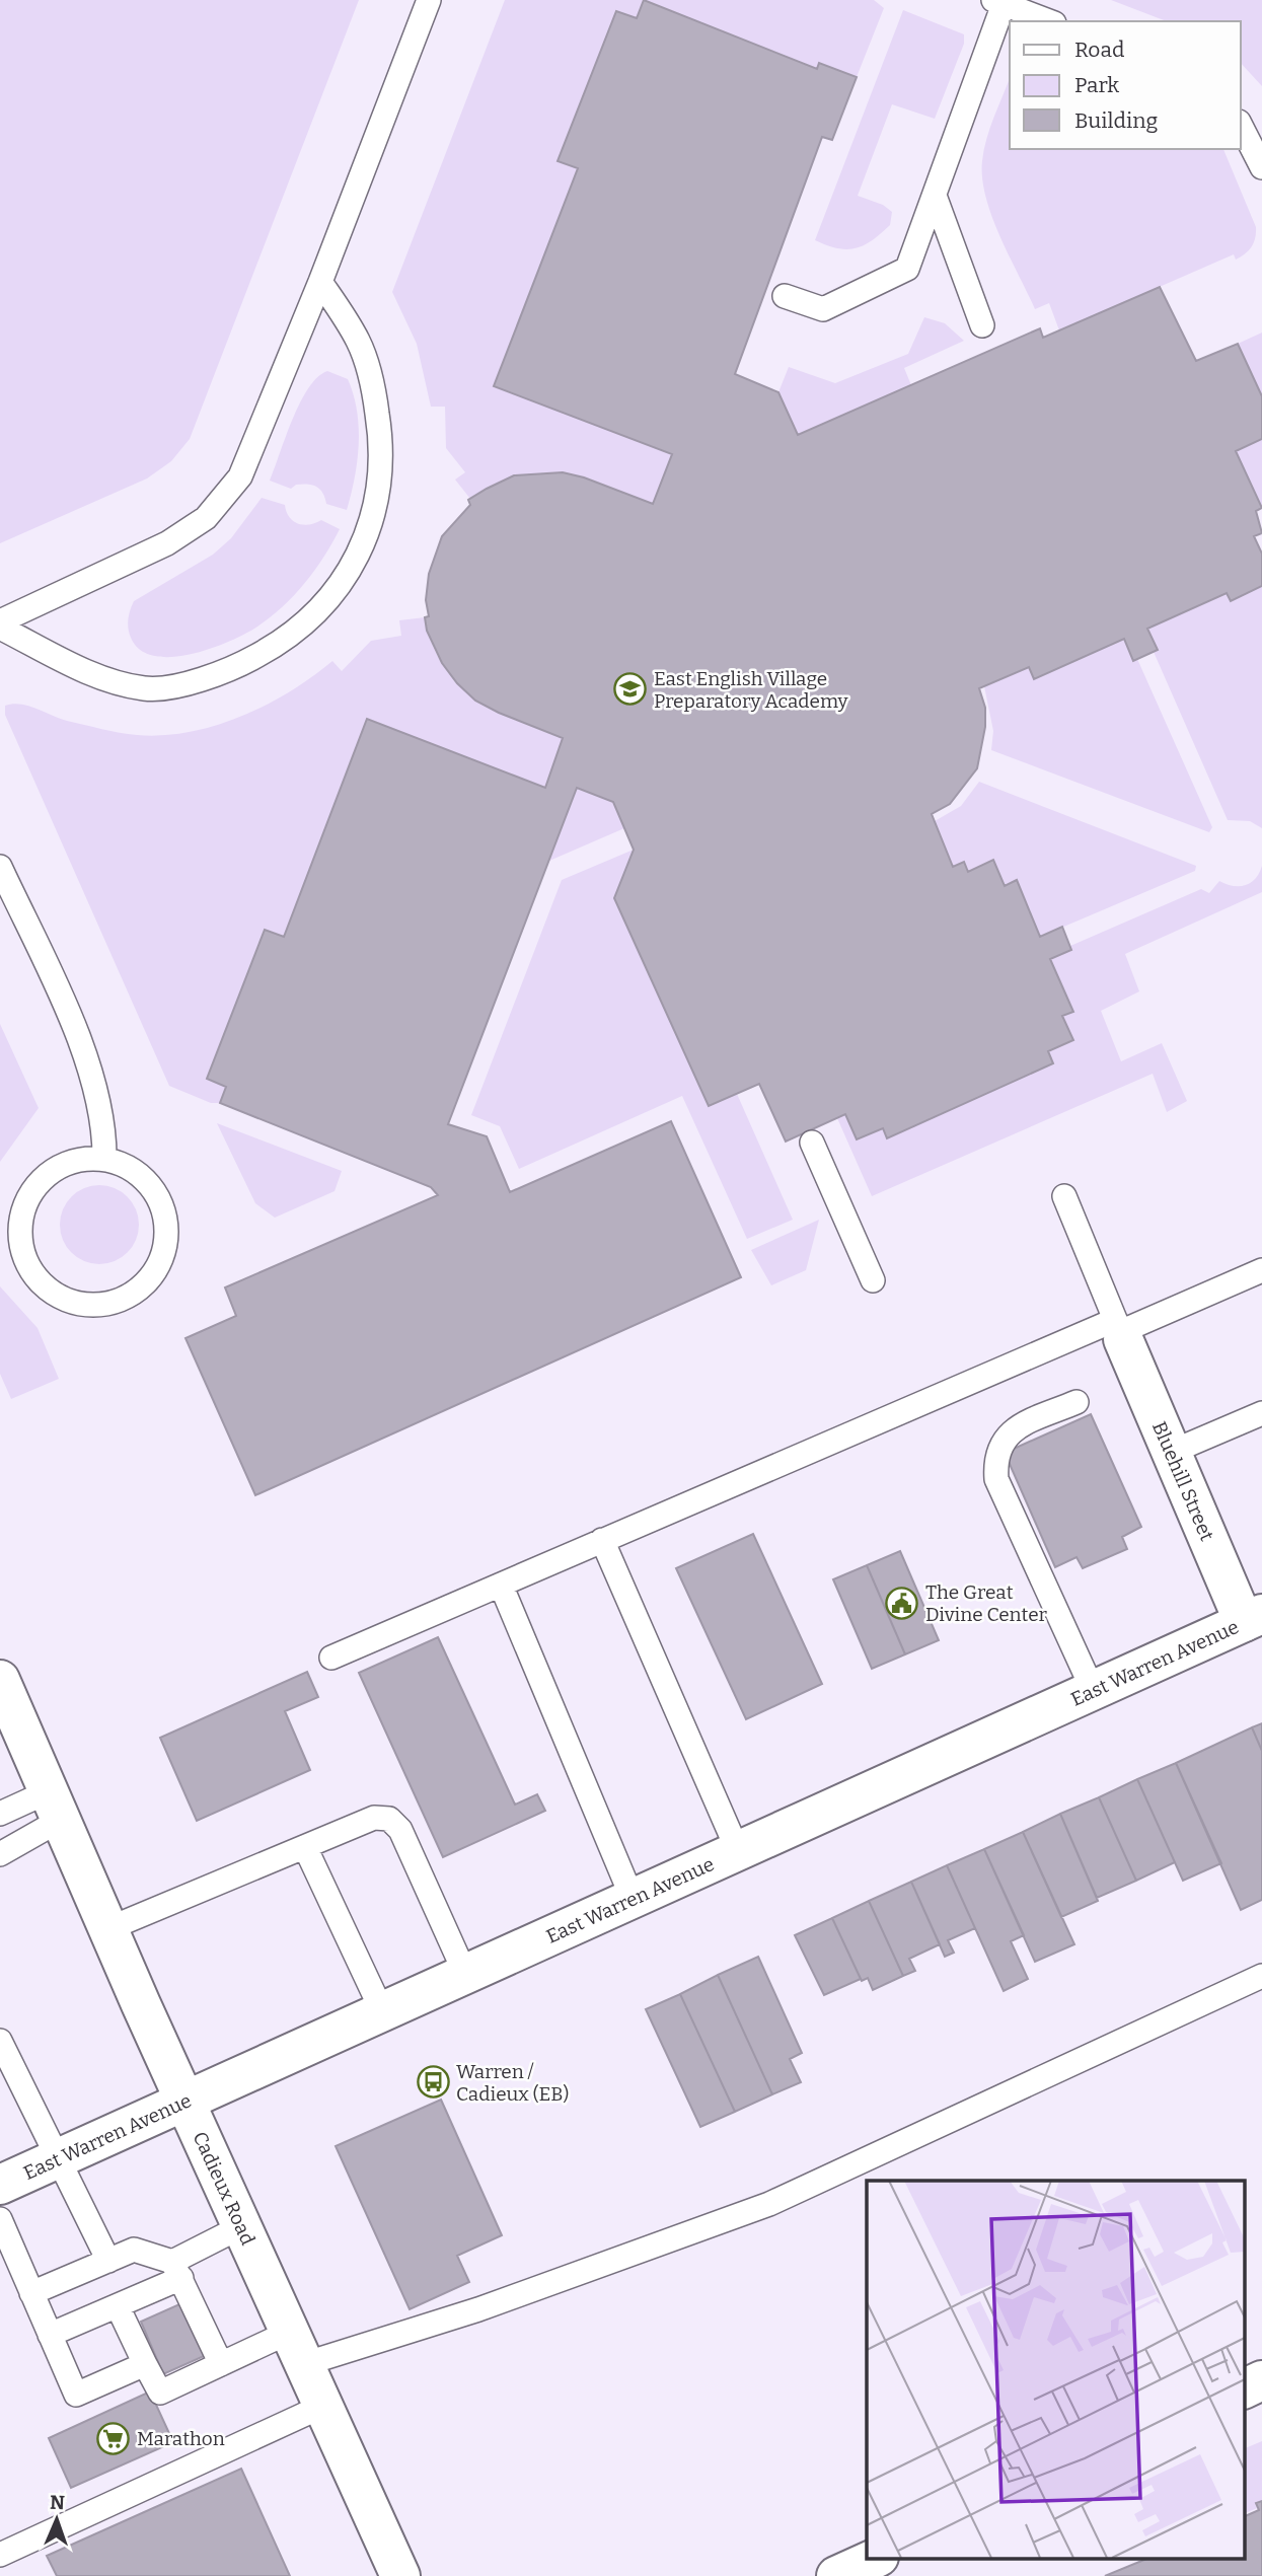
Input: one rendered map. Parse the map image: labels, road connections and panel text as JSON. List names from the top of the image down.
{
  "streets": {
    "main road": ["Bluehill Street", "East Warren Avenue", "Cadieux Road"]
  },
  "crossings": [
    ["Bluehill Street", "East Warren Avenue"],
    ["East Warren Avenue", "Cadieux Road"]
  ],
  "places": {
    "school or university": ["East English Village Preparatory Academy"],
    "public building": ["The Great Divine Center"],
    "bus stop": ["Warren / Cadieux (EB)"],
    "supermarket": ["Marathon"]
  },
  "legend": ["Road", "Park", "Building"],
  "north": "top"
}
